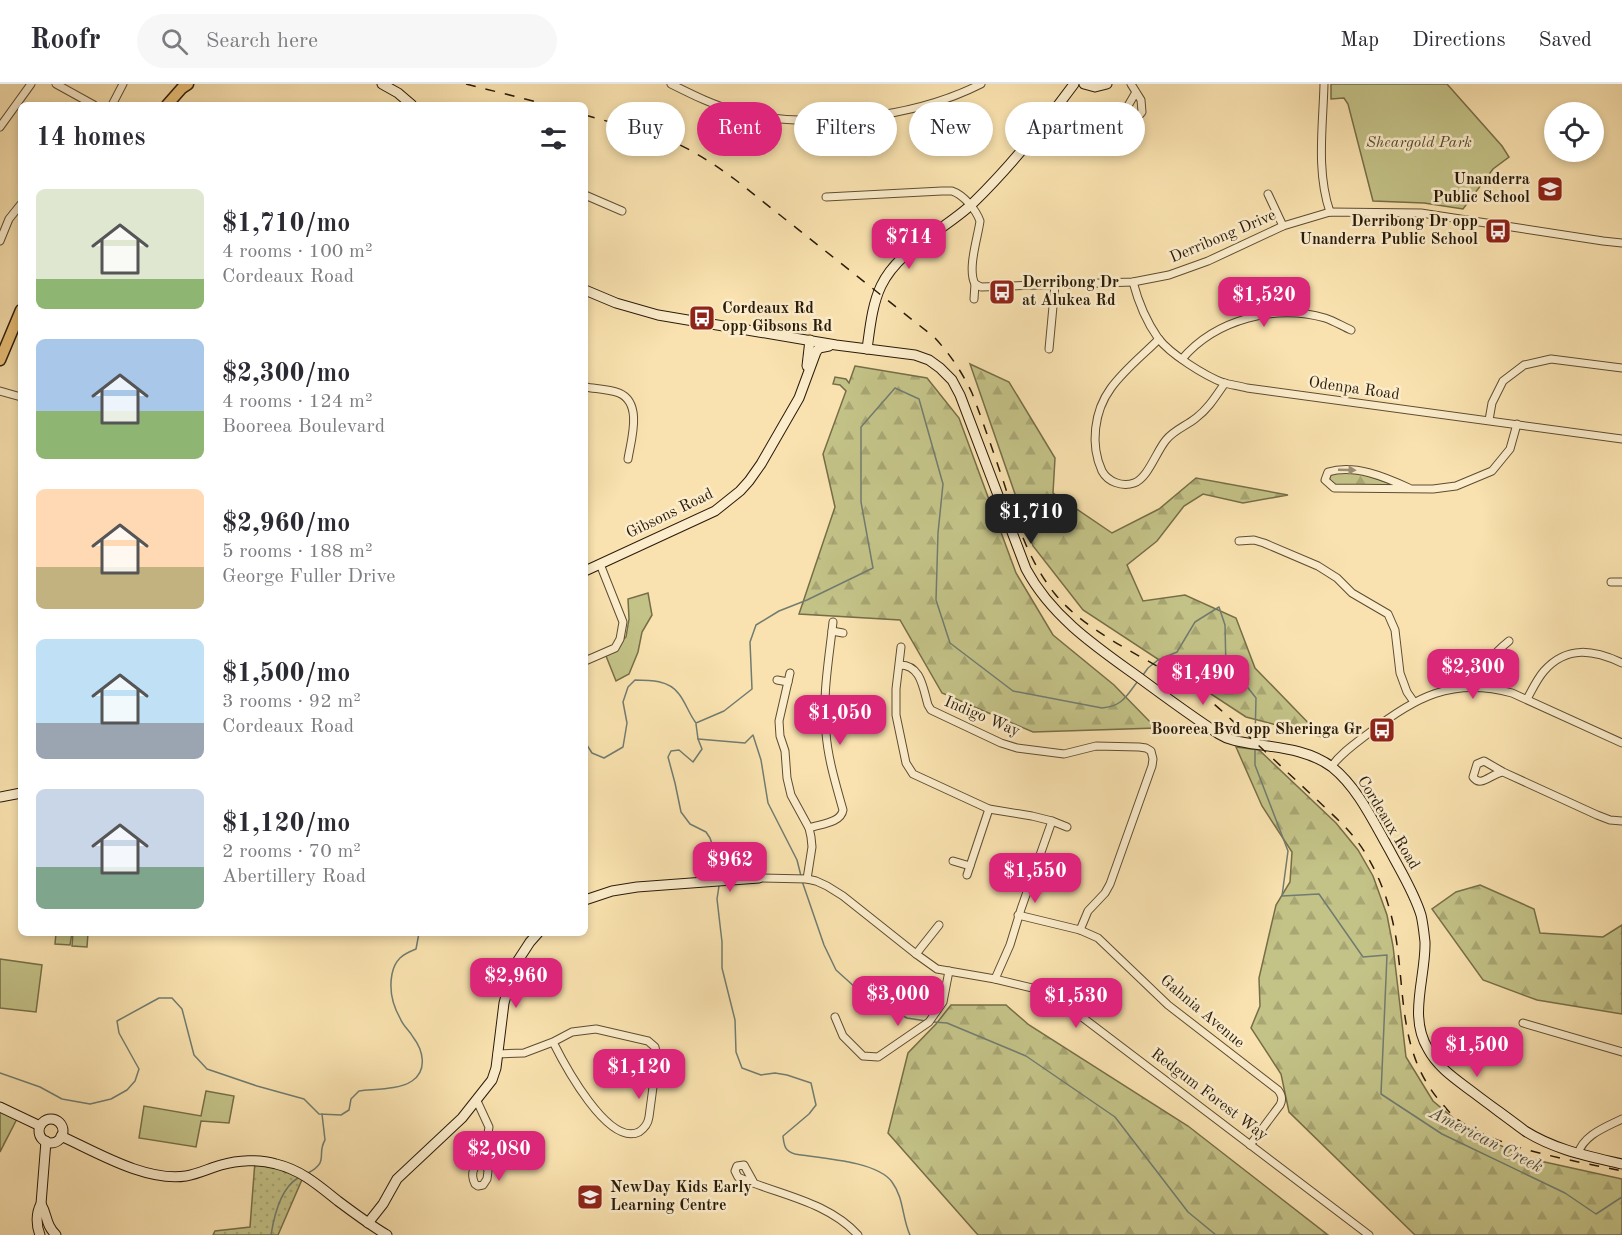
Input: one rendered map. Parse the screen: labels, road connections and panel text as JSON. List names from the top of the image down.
{
  "streets": {
    "street": [
      "Derribong Drive",
      "Odenpa Road",
      "Gibsons Road",
      "Indigo Way",
      "Cordeaux Road",
      "Gahnia Avenue",
      "Redgum Forest Way"
    ]
  },
  "crossings": [
    ["Derribong Drive", "Odenpa Road"],
    ["Gibsons Road", "Cordeaux Road"],
    ["Indigo Way", "Gahnia Avenue"],
    ["Gahnia Avenue", "Redgum Forest Way"]
  ],
  "water": ["American Creek"],
  "parks": ["Sheargold Park"],
  "places": {
    "school or university": ["Unanderra Public School", "NewDay Kids Early Learning Centre"],
    "bus stop": [
      "Derribong Dr opp Unanderra Public School",
      "Derribong Dr at Alukea Rd",
      "Cordeaux Rd opp Gibsons Rd",
      "Booreea Bvd opp Sheringa Gr"
    ]
  },
  "page": {
    "header": "Roofr",
    "search": "Search here",
    "nav": ["Map", "Directions", "Saved"],
    "chip": [
      "Buy",
      "Rent",
      "Filters",
      "New",
      "Apartment"
    ],
    "heading": "14 homes",
    "list": [
      {
        "name": "$1,710/mo",
        "note": "4 rooms · 100 m² · Cordeaux Road"
      },
      {
        "name": "$2,300/mo",
        "note": "4 rooms · 124 m² · Booreea Boulevard"
      },
      {
        "name": "$2,960/mo",
        "note": "5 rooms · 188 m² · George Fuller Drive"
      },
      {
        "name": "$1,500/mo",
        "note": "3 rooms · 92 m² · Cordeaux Road"
      },
      {
        "name": "$1,120/mo",
        "note": "2 rooms · 70 m² · Abertillery Road"
      }
    ],
    "price": [
      "$714",
      "$1,520",
      "$1,710",
      "$2,300",
      "$1,490",
      "$1,050",
      "$962",
      "$1,550",
      "$2,960",
      "$3,000",
      "$1,530",
      "$1,500",
      "$1,120",
      "$2,080"
    ]
  }
}
